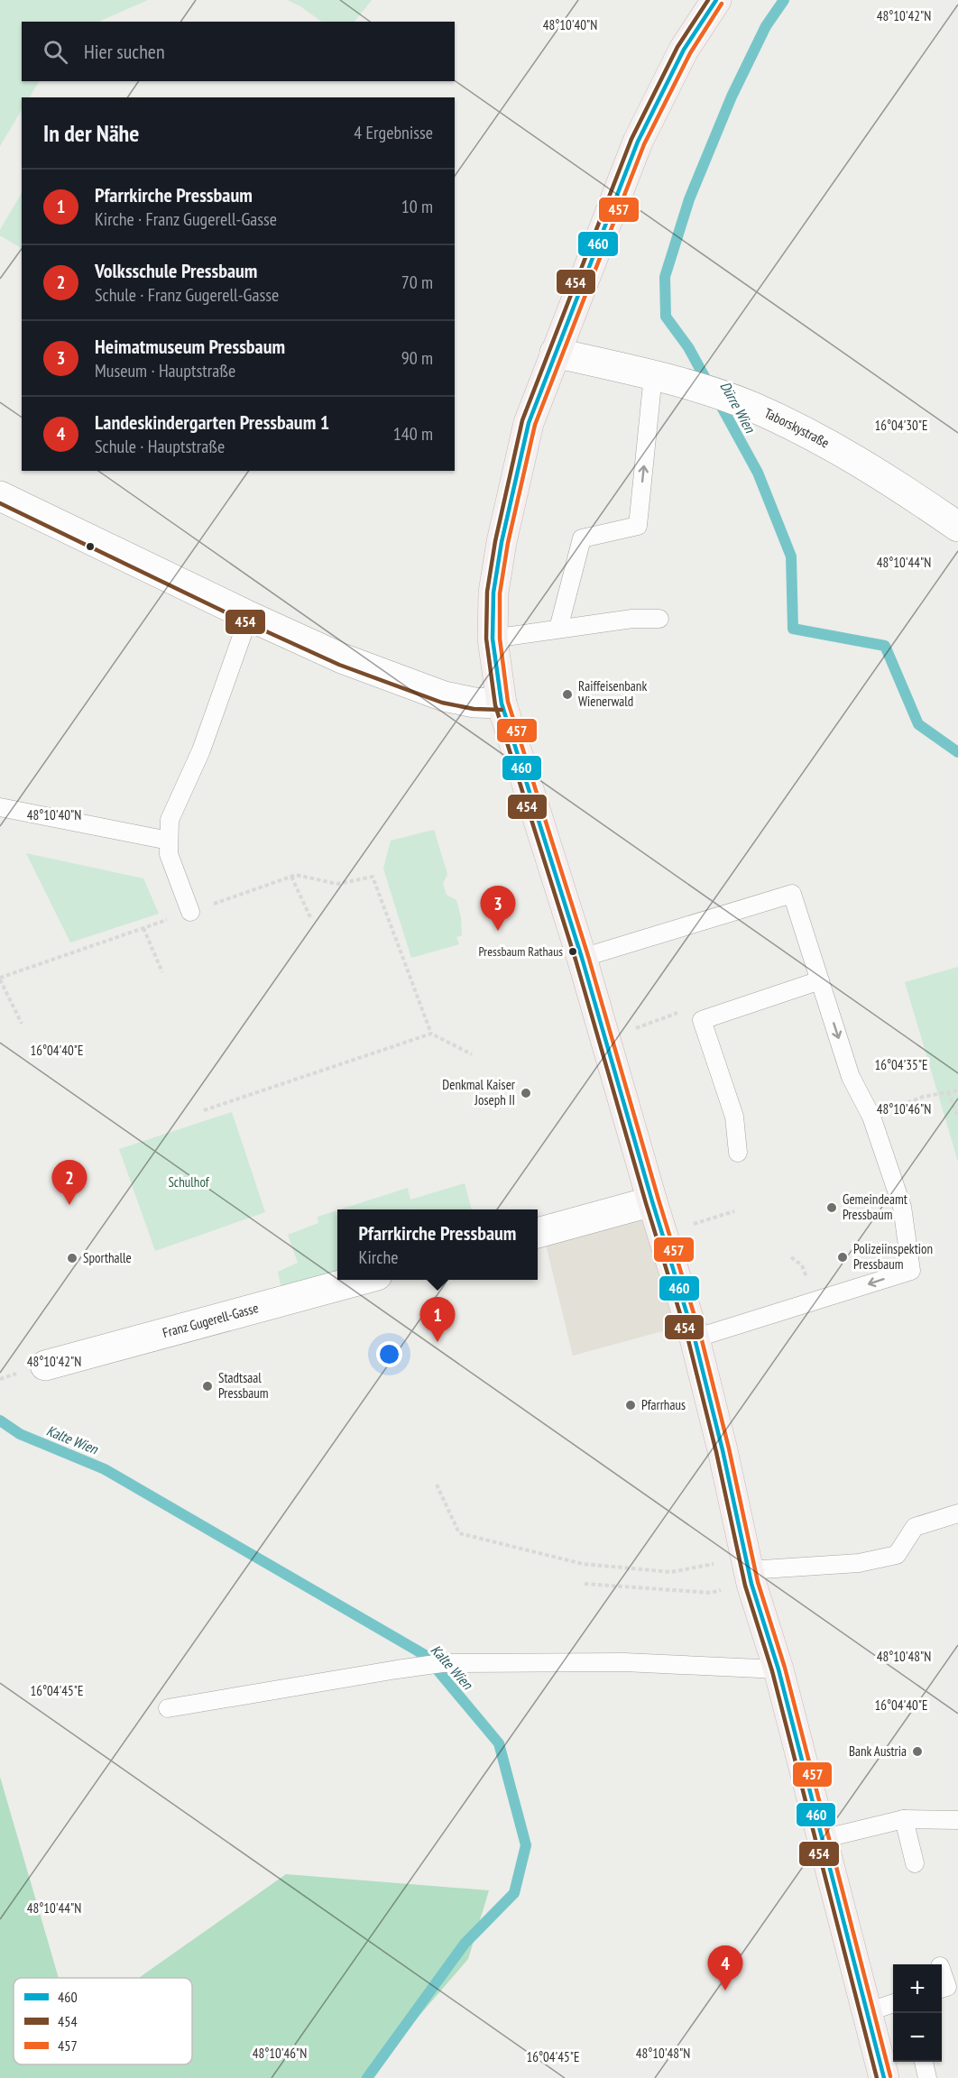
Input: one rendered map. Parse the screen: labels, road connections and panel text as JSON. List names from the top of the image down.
{
  "streets": {
    "street": ["Taborskystraße", "Franz Gugerell-Gasse"]
  },
  "water": ["Dürre Wien", "Kalte Wien"],
  "parks": ["Schulhof"],
  "places": [
    "Raiffeisenbank Wienerwald",
    "Pressbaum Rathaus",
    "Denkmal Kaiser Joseph II",
    "Gemeindeamt Pressbaum",
    "Polizeiinspektion Pressbaum",
    "Sporthalle",
    "Stadtsaal Pressbaum",
    "Pfarrhaus",
    "Bank Austria"
  ],
  "lines": ["transit line 460", "transit line 454", "transit line 457"],
  "legend": ["460", "454", "457"],
  "page": {
    "search": "Hier suchen",
    "heading": ["In der Nähe", "4 Ergebnisse"],
    "list": [
      {
        "mark": "1",
        "name": "Pfarrkirche Pressbaum",
        "note": "Kirche · Franz Gugerell-Gasse",
        "value": "10 m"
      },
      {
        "mark": "2",
        "name": "Volksschule Pressbaum",
        "note": "Schule · Franz Gugerell-Gasse",
        "value": "70 m"
      },
      {
        "mark": "3",
        "name": "Heimatmuseum Pressbaum",
        "note": "Museum · Hauptstraße",
        "value": "90 m"
      },
      {
        "mark": "4",
        "name": "Landeskindergarten Pressbaum 1",
        "note": "Schule · Hauptstraße",
        "value": "140 m"
      }
    ],
    "pins": [
      "3",
      "2",
      "1",
      "4"
    ],
    "popup": ["Pfarrkirche Pressbaum", "Kirche"],
    "map_buttons": ["+", "−"]
  },
  "coordinates": [
    "48°10'42\"N",
    "48°10'40\"N",
    "16°04'30\"E",
    "48°10'44\"N",
    "16°04'40\"E",
    "16°04'35\"E",
    "48°10'46\"N",
    "48°10'48\"N",
    "16°04'45\"E"
  ]
}
